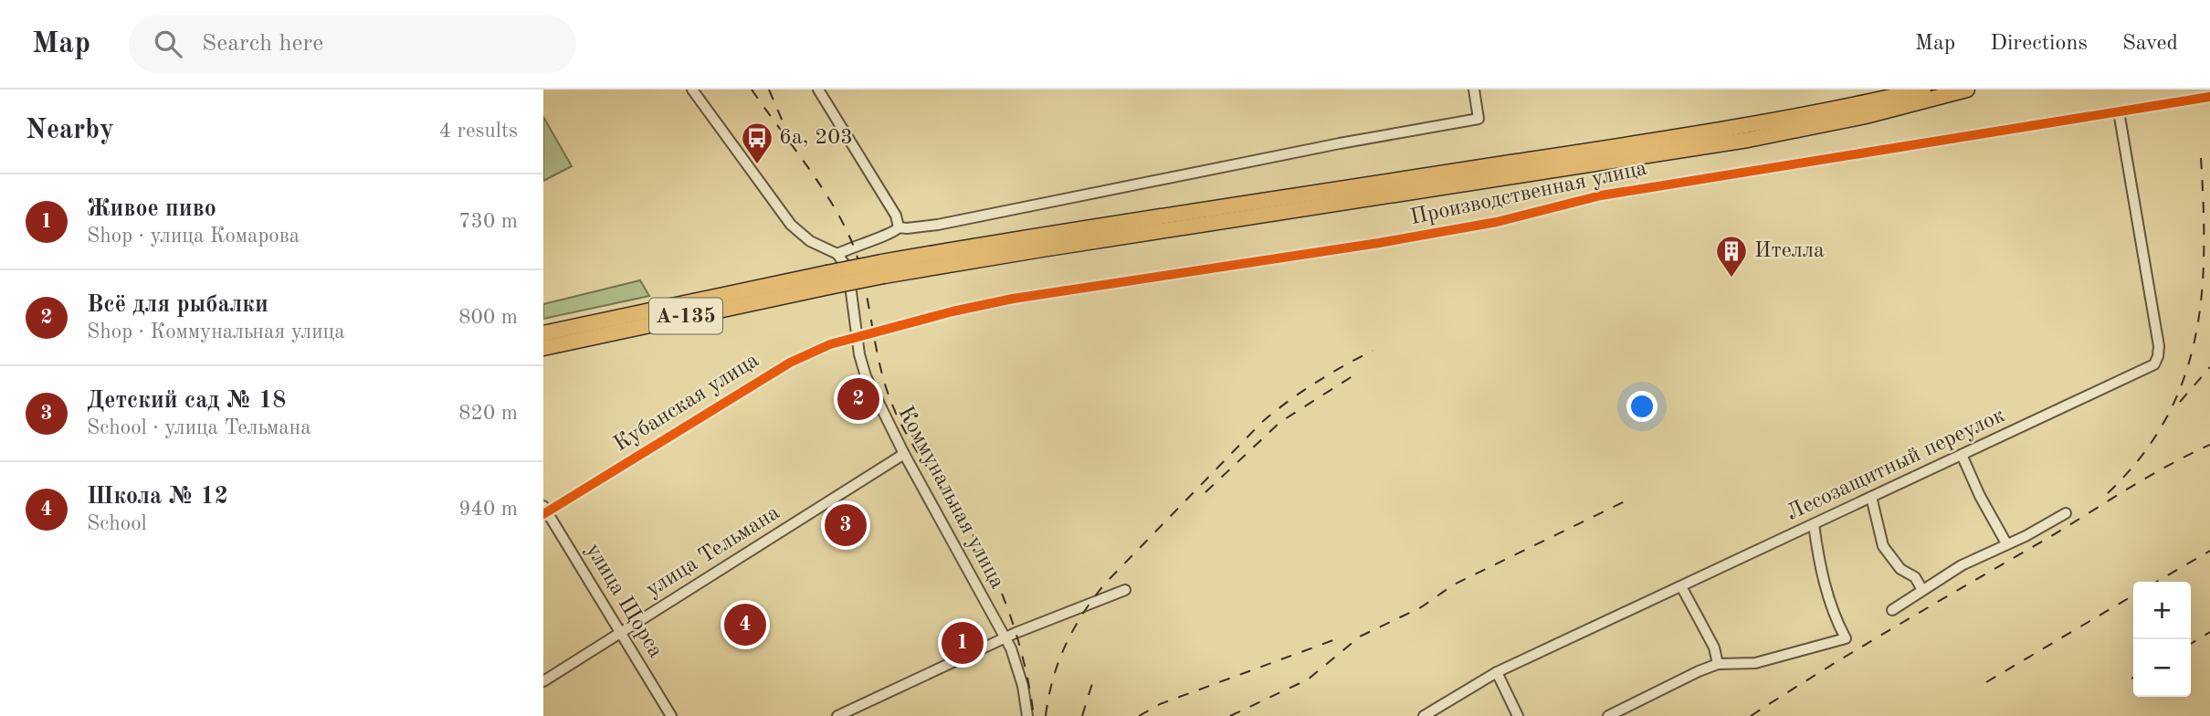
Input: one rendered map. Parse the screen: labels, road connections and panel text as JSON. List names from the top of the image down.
{
  "streets": {
    "highway": ["А-135"],
    "street": [
      "Производственная улица",
      "Кубанская улица",
      "Лесозащитный переулок",
      "Коммунальная улица",
      "улица Тельмана",
      "улица Щорса"
    ]
  },
  "crossings": [
    ["Производственная улица", "Кубанская улица"],
    ["Производственная улица", "Лесозащитный переулок"],
    ["Производственная улица", "Коммунальная улица"],
    ["Кубанская улица", "Коммунальная улица"],
    ["Кубанская улица", "улица Щорса"],
    ["Коммунальная улица", "улица Тельмана"],
    ["улица Тельмана", "улица Щорса"]
  ],
  "places": {
    "bus stop": ["6a, 203"],
    "building": ["Ителла"]
  },
  "page": {
    "header": "Map",
    "search": "Search here",
    "nav": ["Map", "Directions", "Saved"],
    "heading": ["Nearby", "4 results"],
    "list": [
      {
        "mark": "1",
        "name": "Живое пиво",
        "note": "Shop · улица Комарова",
        "value": "730 m"
      },
      {
        "mark": "2",
        "name": "Всё для рыбалки",
        "note": "Shop · Коммунальная улица",
        "value": "800 m"
      },
      {
        "mark": "3",
        "name": "Детский сад № 18",
        "note": "School · улица Тельмана",
        "value": "820 m"
      },
      {
        "mark": "4",
        "name": "Школа № 12",
        "note": "School",
        "value": "940 m"
      }
    ],
    "pins": [
      "2",
      "3",
      "4",
      "1"
    ],
    "map_buttons": ["+", "−"]
  }
}
